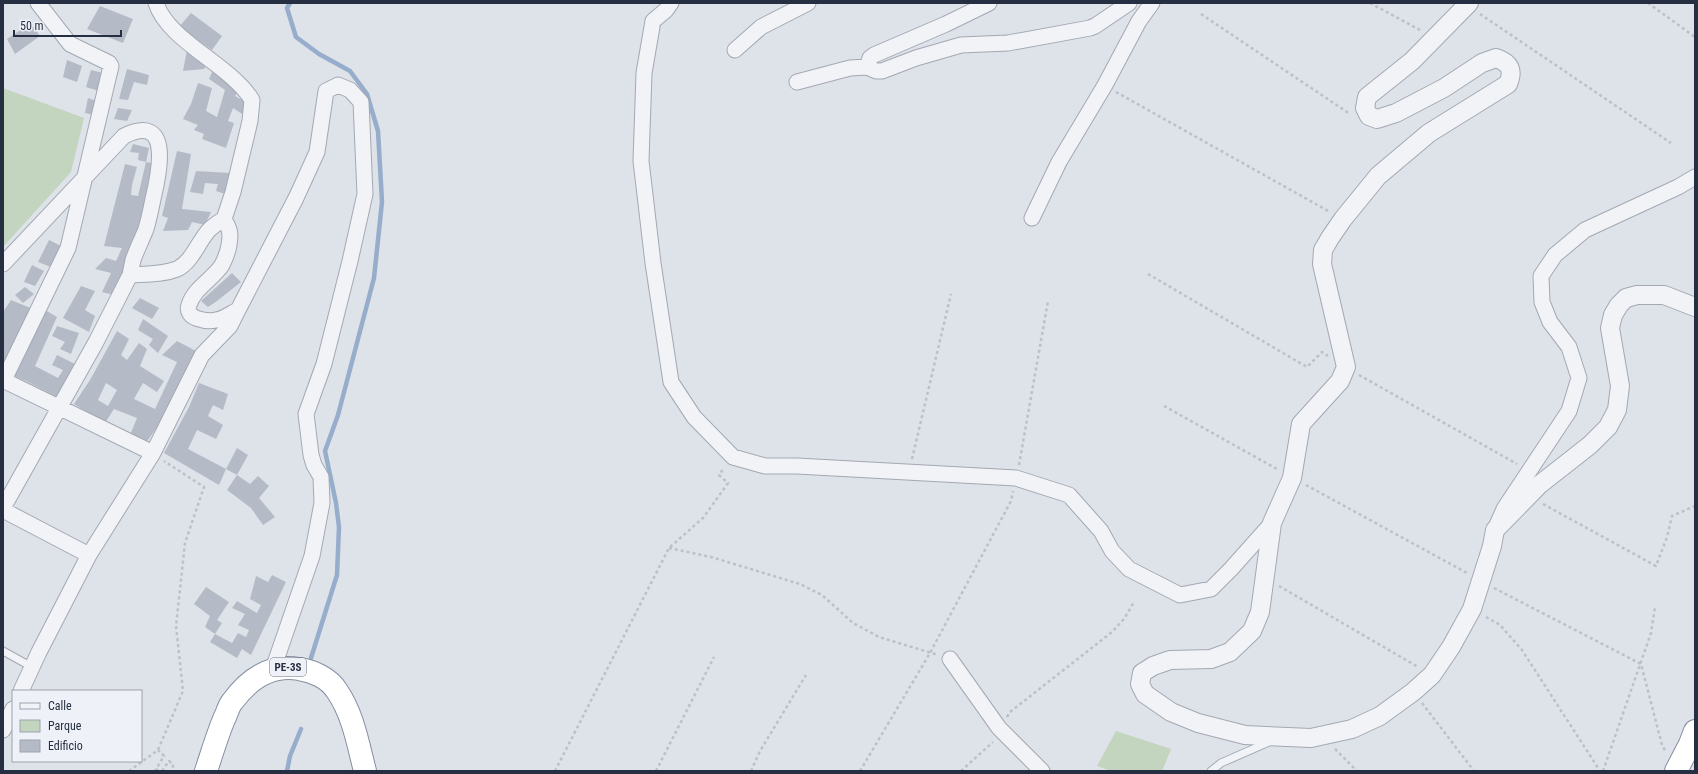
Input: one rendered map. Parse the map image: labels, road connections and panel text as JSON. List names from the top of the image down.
{
  "streets": {
    "highway": ["PE-3S"]
  },
  "legend": ["Calle", "Parque", "Edificio"],
  "scale_bar": "50 m"
}
